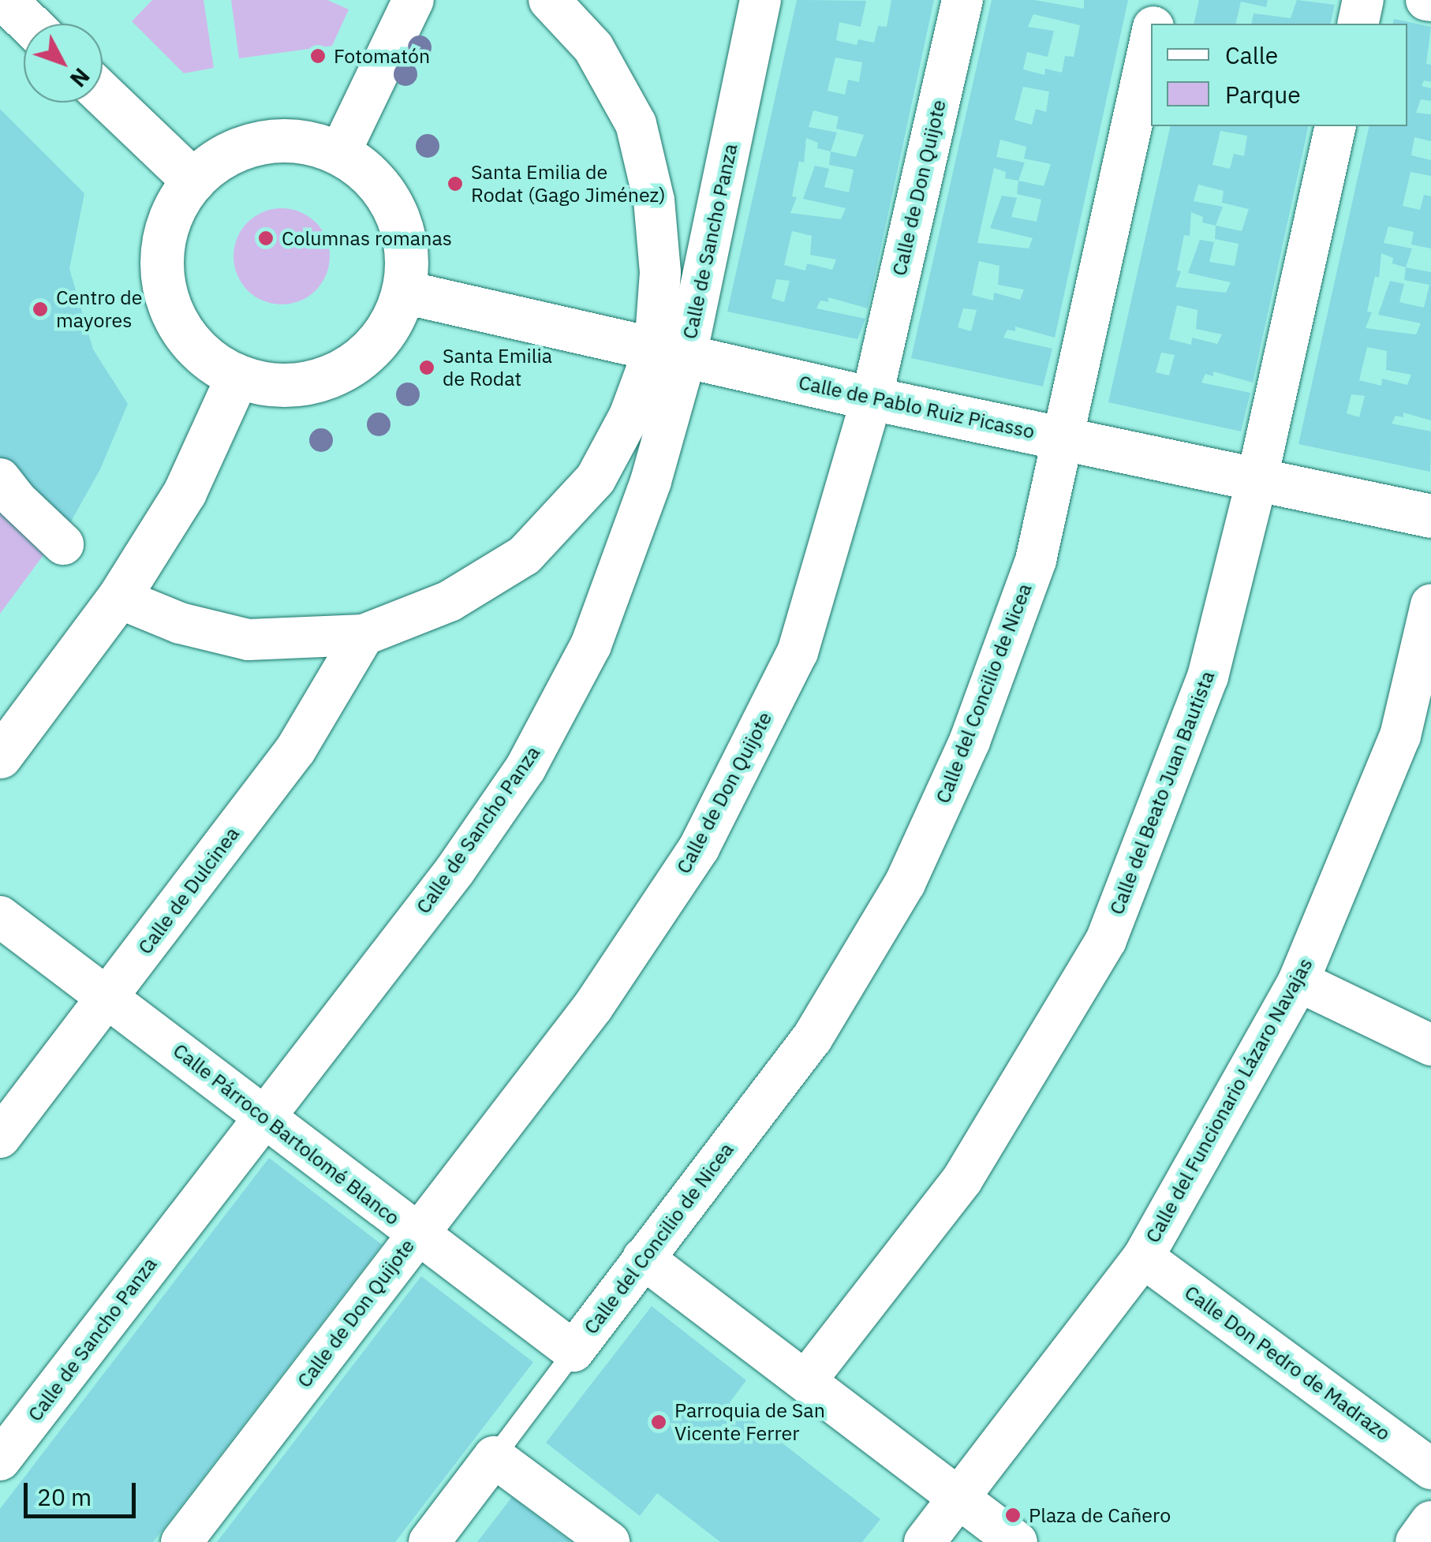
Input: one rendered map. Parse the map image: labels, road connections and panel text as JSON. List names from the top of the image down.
{
  "streets": {
    "street": [
      "Calle de Don Quijote",
      "Calle de Sancho Panza",
      "Calle de Pablo Ruiz Picasso",
      "Calle del Concilio de Nicea",
      "Calle del Beato Juan Bautista",
      "Calle de Dulcinea",
      "Calle del Funcionario Lázaro Navajas",
      "Calle Párroco Bartolomé Blanco",
      "Calle Don Pedro de Madrazo"
    ]
  },
  "crossings": [
    ["Calle de Don Quijote", "Calle de Pablo Ruiz Picasso"],
    ["Calle de Don Quijote", "Calle Párroco Bartolomé Blanco"],
    ["Calle de Sancho Panza", "Calle de Pablo Ruiz Picasso"],
    ["Calle de Sancho Panza", "Calle Párroco Bartolomé Blanco"],
    ["Calle de Pablo Ruiz Picasso", "Calle del Concilio de Nicea"],
    ["Calle de Pablo Ruiz Picasso", "Calle del Beato Juan Bautista"],
    ["Calle del Concilio de Nicea", "Calle Párroco Bartolomé Blanco"],
    ["Calle de Dulcinea", "Calle Párroco Bartolomé Blanco"],
    ["Calle del Funcionario Lázaro Navajas", "Calle Don Pedro de Madrazo"]
  ],
  "places": [
    "Fotomatón",
    "Santa Emilia de Rodat (Gago Jiménez)",
    "Columnas romanas",
    "Centro de mayores",
    "Santa Emilia de Rodat",
    "Parroquia de San Vicente Ferrer",
    "Plaza de Cañero"
  ],
  "legend": ["Calle", "Parque"],
  "scale_bar": "20 m",
  "north": "bottom right"
}
